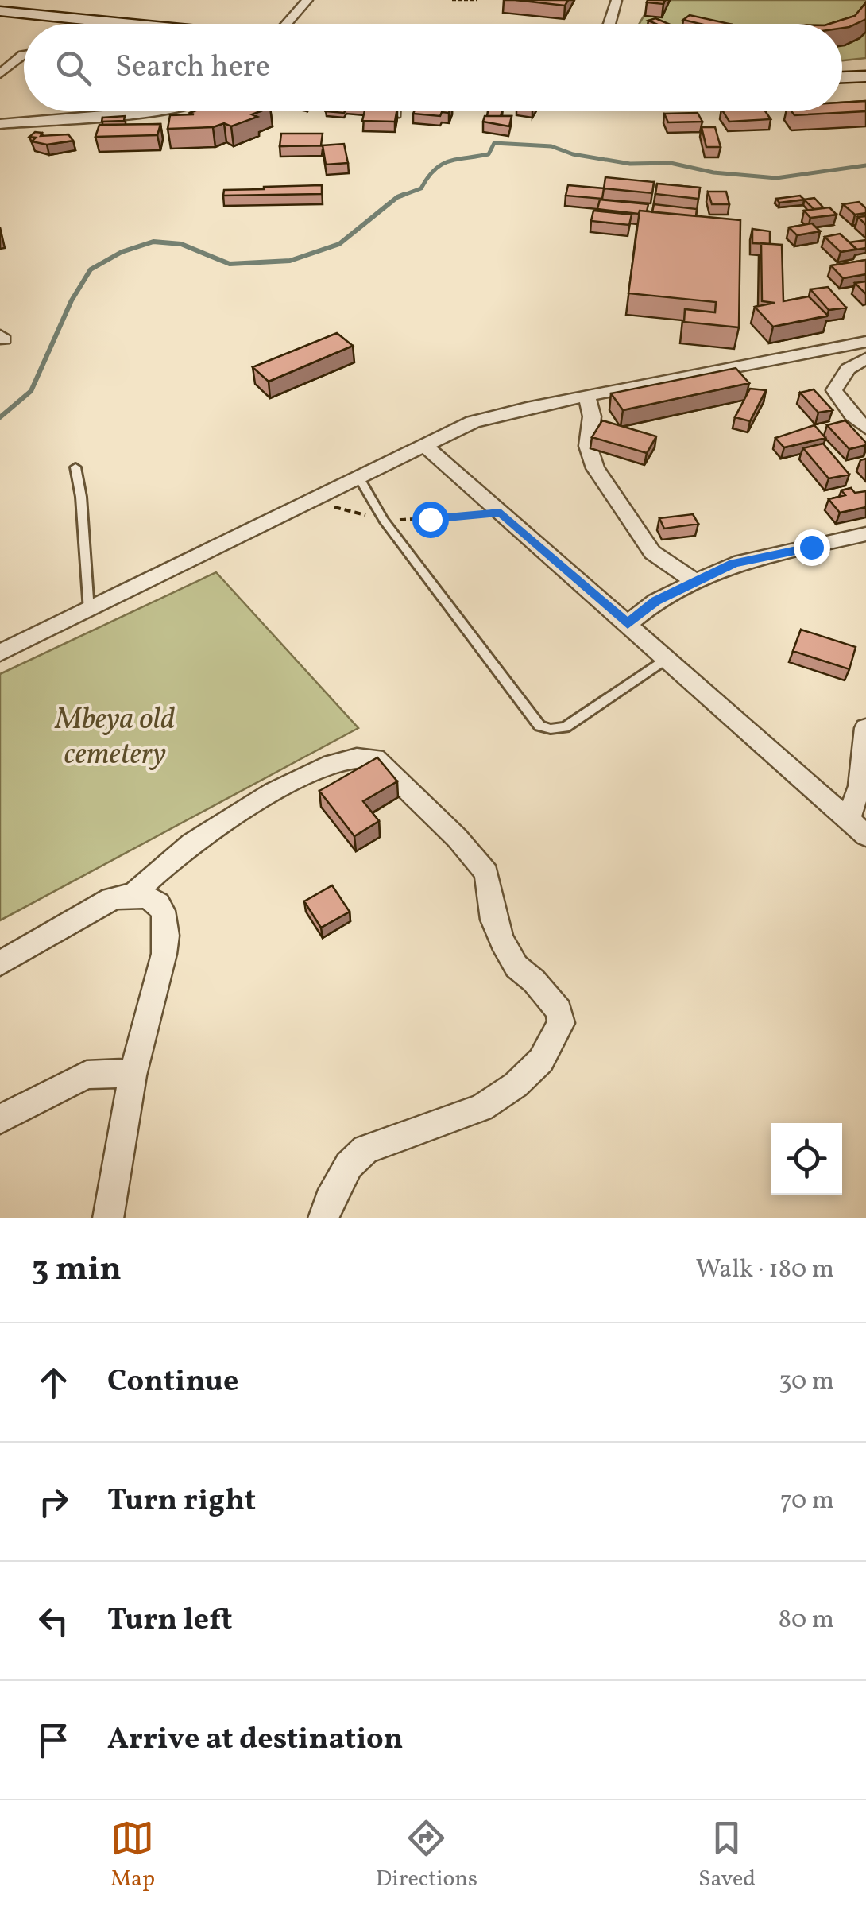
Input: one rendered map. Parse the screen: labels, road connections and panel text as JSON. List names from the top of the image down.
{
  "parks": ["Mbeya old cemetery"],
  "page": {
    "search": "Search here",
    "heading": ["3 min", "Walk · 180 m"],
    "list": [
      ["Continue", "30 m"],
      ["Turn right", "70 m"],
      ["Turn left", "80 m"],
      "Arrive at destination"
    ],
    "nav": ["Map", "Directions", "Saved"]
  }
}
